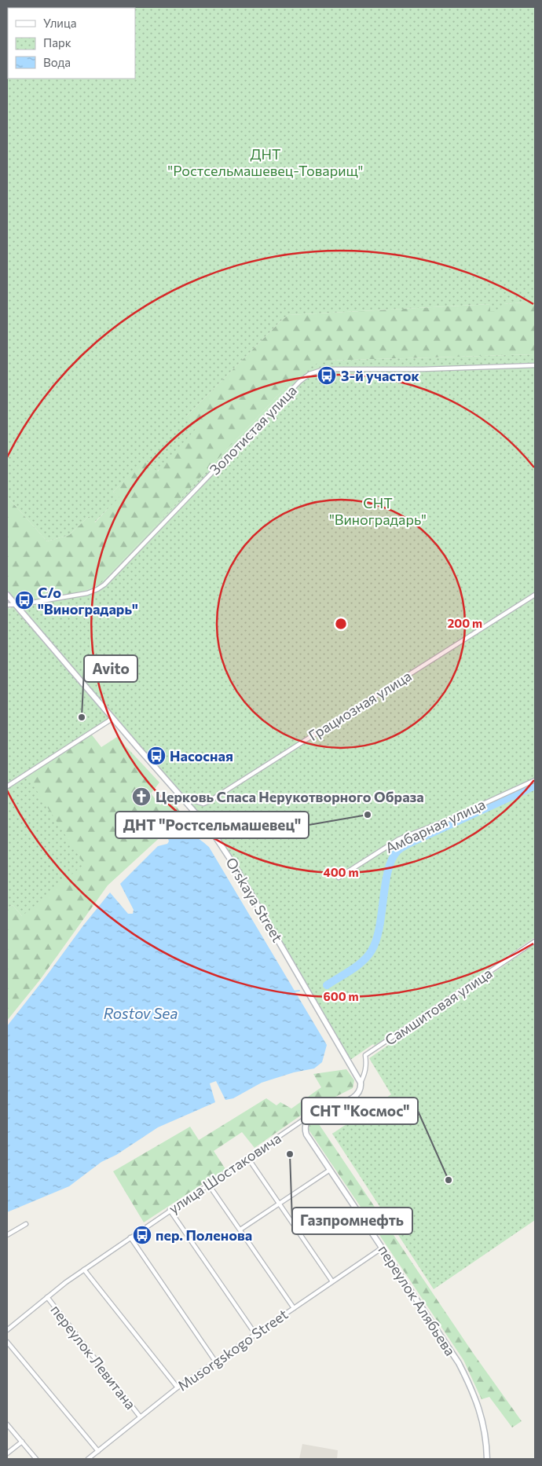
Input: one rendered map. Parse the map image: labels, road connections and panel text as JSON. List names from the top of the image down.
{
  "streets": {
    "main road": ["Orskaya Street", "переулок Алябьева"],
    "street": [
      "Золотистая улица",
      "Грациозная улица",
      "Амбарная улица",
      "Самшитовая улица",
      "улица Шостаковича",
      "Musorgskogo Street",
      "переулок Левитана"
    ]
  },
  "crossings": [
    ["Золотистая улица", "Orskaya Street"],
    ["Грациозная улица", "Orskaya Street"],
    ["Orskaya Street", "Самшитовая улица"],
    ["улица Шостаковича", "переулок Алябьева"],
    ["улица Шостаковича", "переулок Левитана"],
    ["переулок Алябьева", "Musorgskogo Street"],
    ["Musorgskogo Street", "переулок Левитана"]
  ],
  "water": ["Rostov Sea"],
  "parks": ["ДНТ \"Ростсельмашевец-Товарищ\"", "СНТ \"Виноградарь\""],
  "places": {
    "bus stop": [
      "3-й участок",
      "С/о \"Виноградарь\"",
      "Насосная",
      "пер. Поленова"
    ],
    "other": [
      "Avito",
      "ДНТ \"Ростсельмашевец\"",
      "Газпромнефть",
      "СНТ \"Космос\""
    ],
    "church": ["Церковь Спаса Нерукотворного Образа"]
  },
  "legend": ["Улица", "Парк", "Вода"],
  "rings": ["200 m", "400 m", "600 m"]
}
